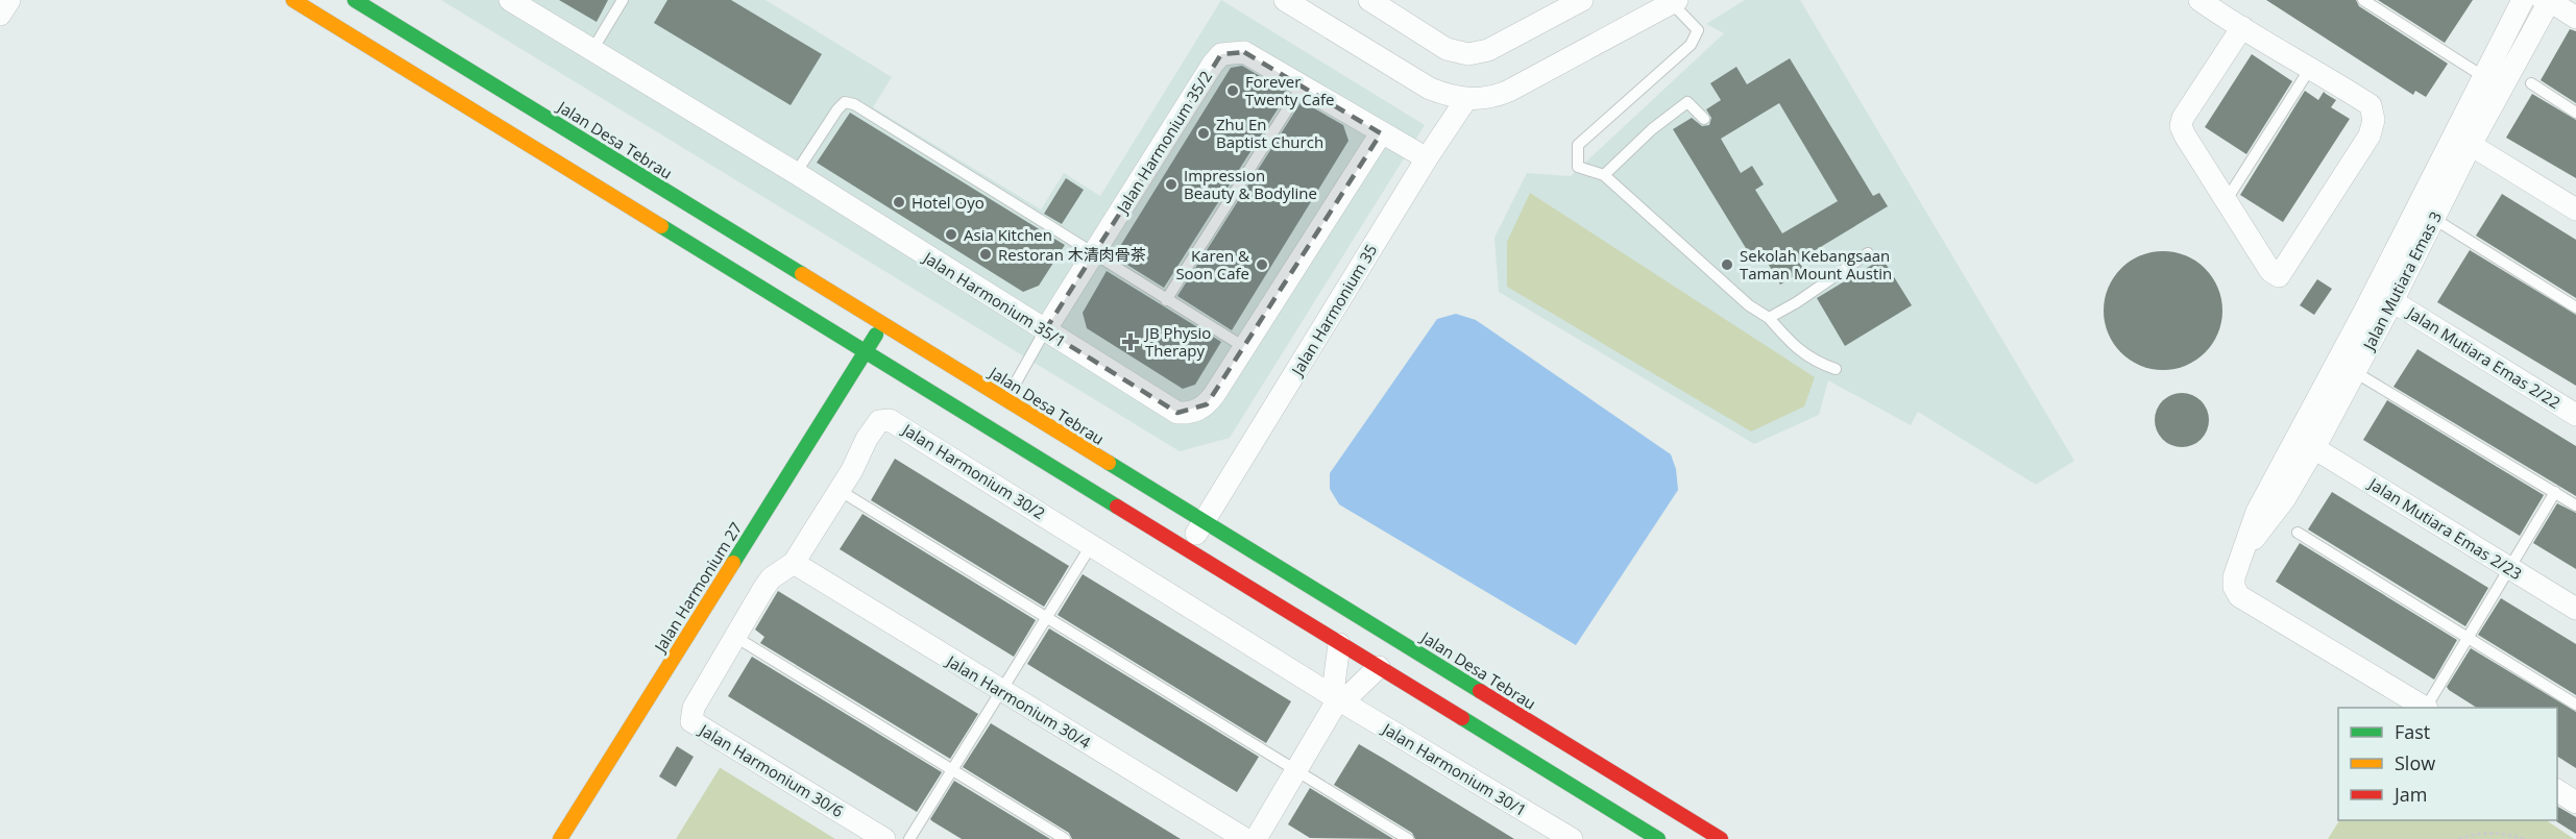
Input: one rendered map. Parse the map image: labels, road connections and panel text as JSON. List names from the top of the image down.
{
  "streets": {
    "street": [
      "Jalan Desa Tebrau",
      "Jalan Harmonium 35/2",
      "Jalan Mutiara Emas 3",
      "Jalan Harmonium 35/1",
      "Jalan Harmonium 35",
      "Jalan Mutiara Emas 2/22",
      "Jalan Harmonium 30/2",
      "Jalan Mutiara Emas 2/23",
      "Jalan Harmonium 27",
      "Jalan Harmonium 30/4",
      "Jalan Harmonium 30/1",
      "Jalan Harmonium 30/6"
    ]
  },
  "crossings": [
    ["Jalan Desa Tebrau", "Jalan Harmonium 35/2"],
    ["Jalan Desa Tebrau", "Jalan Harmonium 35"],
    ["Jalan Desa Tebrau", "Jalan Harmonium 27"],
    ["Jalan Harmonium 35/2", "Jalan Harmonium 35/1"],
    ["Jalan Harmonium 35/2", "Jalan Harmonium 35"],
    ["Jalan Mutiara Emas 3", "Jalan Mutiara Emas 2/22"],
    ["Jalan Mutiara Emas 3", "Jalan Mutiara Emas 2/23"],
    ["Jalan Harmonium 30/2", "Jalan Harmonium 30/4"],
    ["Jalan Harmonium 30/2", "Jalan Harmonium 30/1"],
    ["Jalan Harmonium 30/2", "Jalan Harmonium 30/6"]
  ],
  "places": {
    "other": [
      "Forever Twenty Cafe",
      "Zhu En Baptist Church",
      "Impression Beauty & Bodyline",
      "Hotel Oyo",
      "Asia Kitchen",
      "Restoran 木清肉骨茶",
      "Karen & Soon Cafe",
      "Sekolah Kebangsaan Taman Mount Austin"
    ],
    "health": ["JB Physio Therapy"]
  },
  "legend": ["Fast", "Slow", "Jam"]
}
